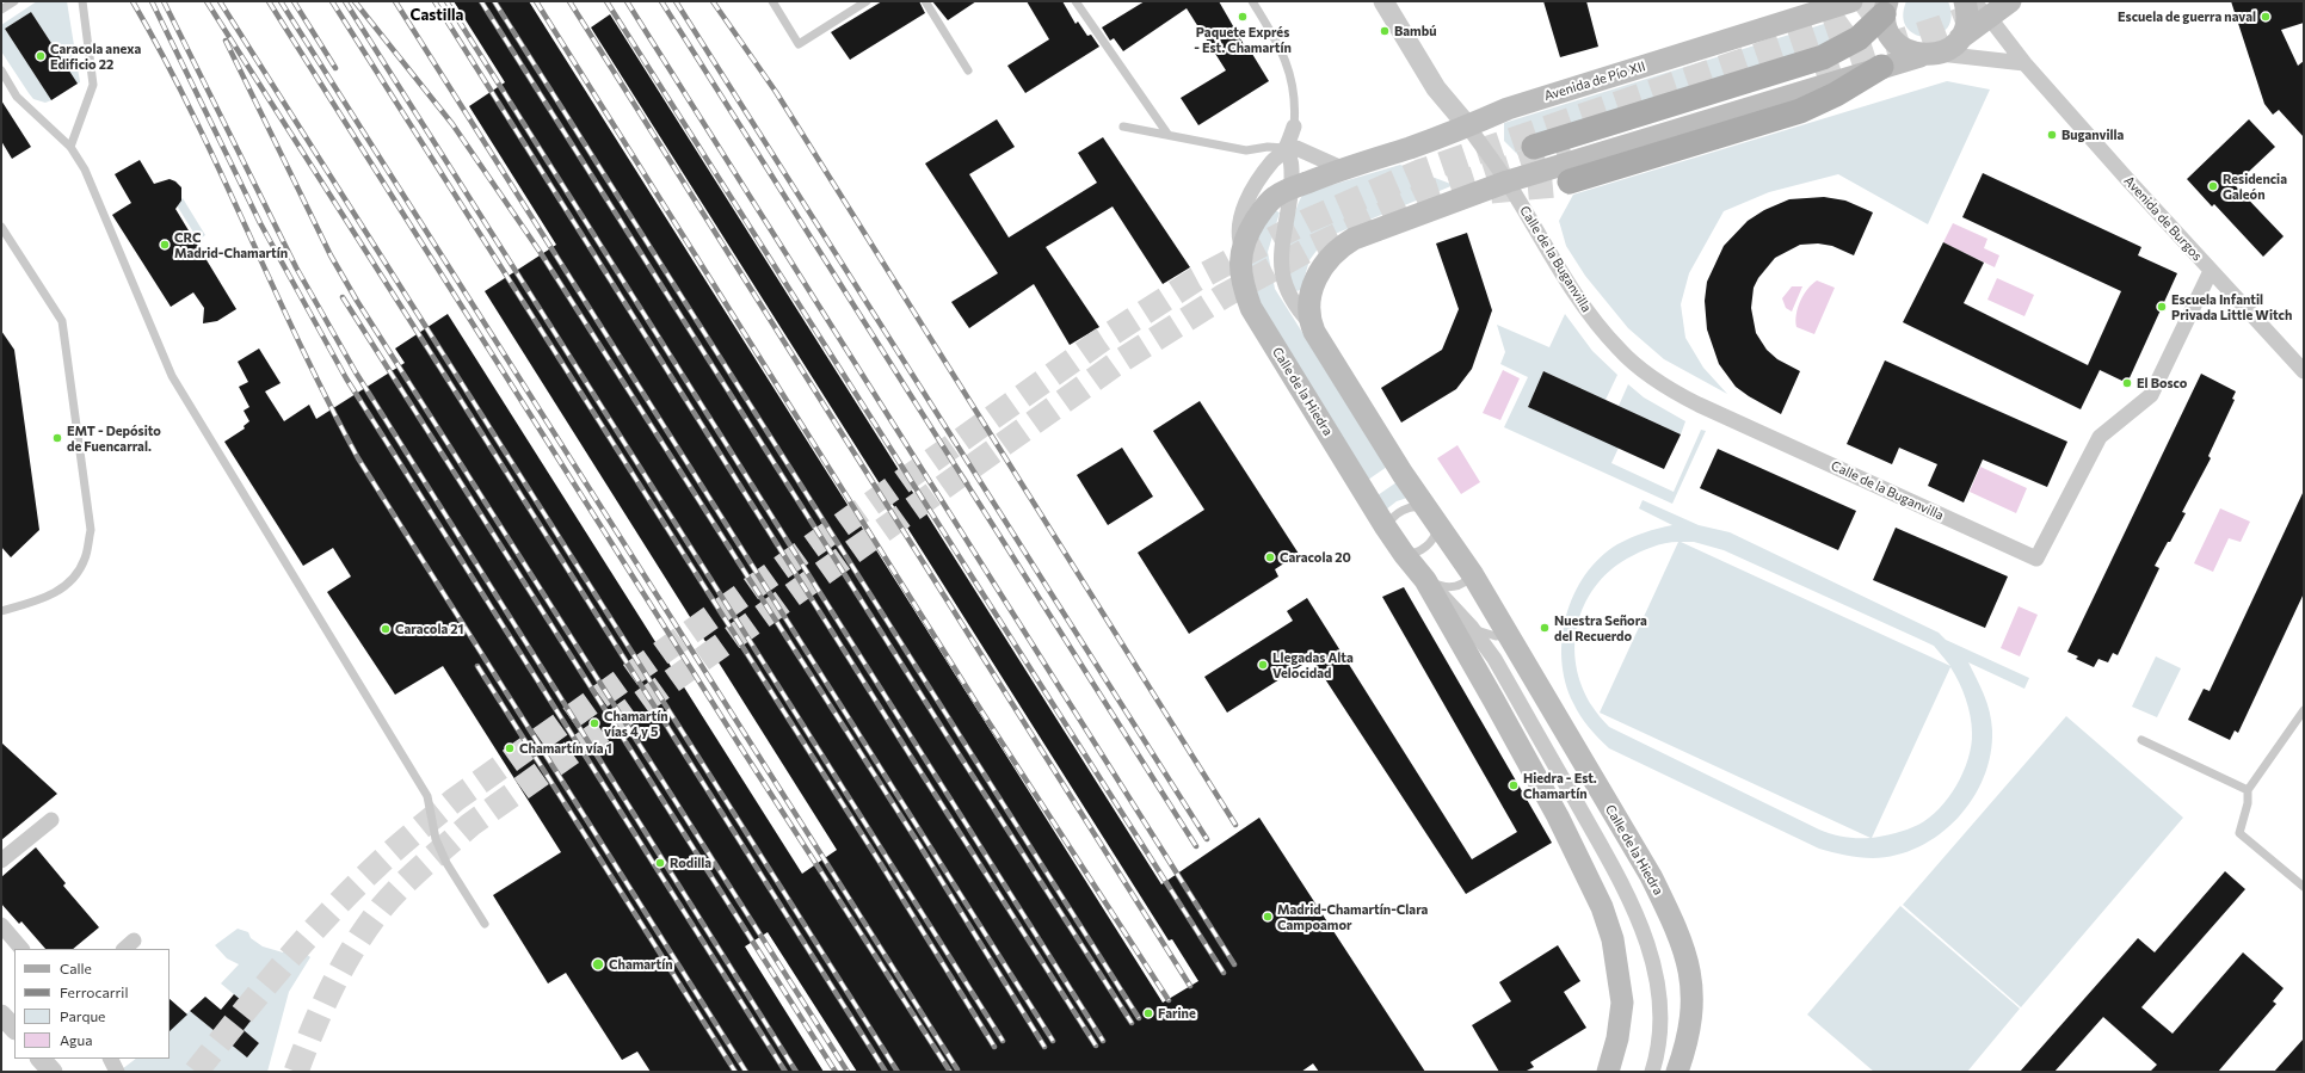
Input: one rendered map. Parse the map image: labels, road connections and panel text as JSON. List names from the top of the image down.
{
  "streets": {
    "main road": ["Avenida de Pío XII", "Calle de la Hiedra"],
    "street": ["Avenida de Burgos", "Calle de la Buganvilla"]
  },
  "crossings": [
    ["Avenida de Pío XII", "Calle de la Hiedra"],
    ["Avenida de Burgos", "Calle de la Buganvilla"],
    ["Calle de la Buganvilla", "Calle de la Hiedra"]
  ],
  "districts": ["Castilla"],
  "places": [
    "Paquete Exprés - Est. Chamartín",
    "Escuela de guerra naval",
    "Bambú",
    "Caracola anexa Edificio 22",
    "Buganvilla",
    "Residencia Galeón",
    "CRC Madrid-Chamartín",
    "Escuela Infantil Privada Little Witch",
    "El Bosco",
    "EMT - Depósito de Fuencarral.",
    "Caracola 20",
    "Nuestra Señora del Recuerdo",
    "Caracola 21",
    "Llegadas Alta Velocidad",
    "Chamartín vías 4 y 5",
    "Chamartín vía 1",
    "Hiedra - Est. Chamartín",
    "Rodilla",
    "Madrid-Chamartín-Clara Campoamor",
    "Chamartín",
    "Farine"
  ],
  "legend": [
    "Calle",
    "Ferrocarril",
    "Parque",
    "Agua"
  ]
}
